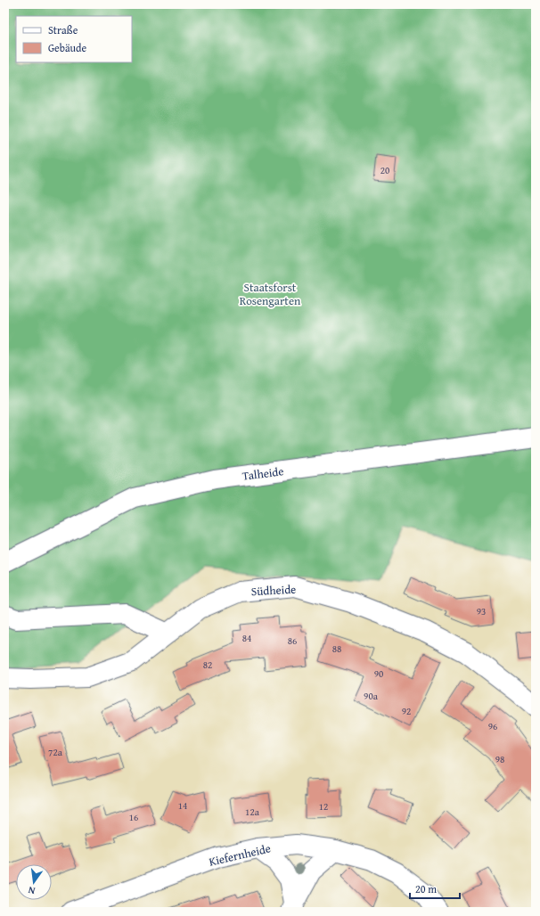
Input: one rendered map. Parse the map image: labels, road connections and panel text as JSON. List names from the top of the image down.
{
  "streets": {
    "street": ["Talheide", "Südheide", "Kiefernheide"]
  },
  "parks": ["Staatsforst Rosengarten"],
  "house_numbers": [
    "20",
    "93",
    "84",
    "86",
    "88",
    "82",
    "90",
    "90a",
    "92",
    "96",
    "72a",
    "98",
    "14",
    "12",
    "12a",
    "16"
  ],
  "legend": ["Straße", "Gebäude"],
  "scale_bar": "20 m",
  "north": "bottom"
}
